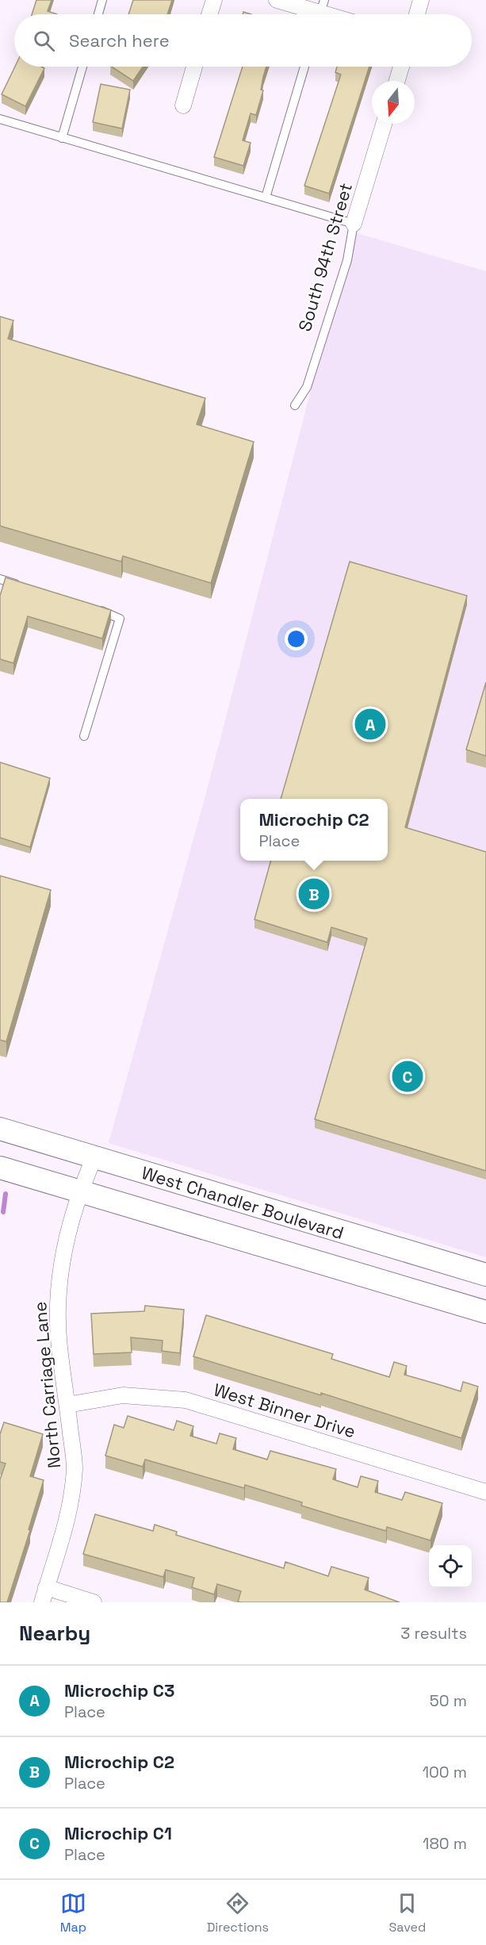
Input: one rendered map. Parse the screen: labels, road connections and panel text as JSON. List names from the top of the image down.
{
  "streets": {
    "main road": ["West Chandler Boulevard"],
    "street": ["South 94th Street", "North Carriage Lane", "West Binner Drive"]
  },
  "crossings": [
    ["West Chandler Boulevard", "North Carriage Lane"],
    ["North Carriage Lane", "West Binner Drive"]
  ],
  "north": "bottom",
  "page": {
    "search": "Search here",
    "pins": ["A", "B", "C"],
    "popup": ["Microchip C2", "Place"],
    "heading": ["Nearby", "3 results"],
    "list": [
      {
        "mark": "A",
        "name": "Microchip C3",
        "note": "Place",
        "value": "50 m"
      },
      {
        "mark": "B",
        "name": "Microchip C2",
        "note": "Place",
        "value": "100 m"
      },
      {
        "mark": "C",
        "name": "Microchip C1",
        "note": "Place",
        "value": "180 m"
      }
    ],
    "nav": ["Map", "Directions", "Saved"]
  }
}
